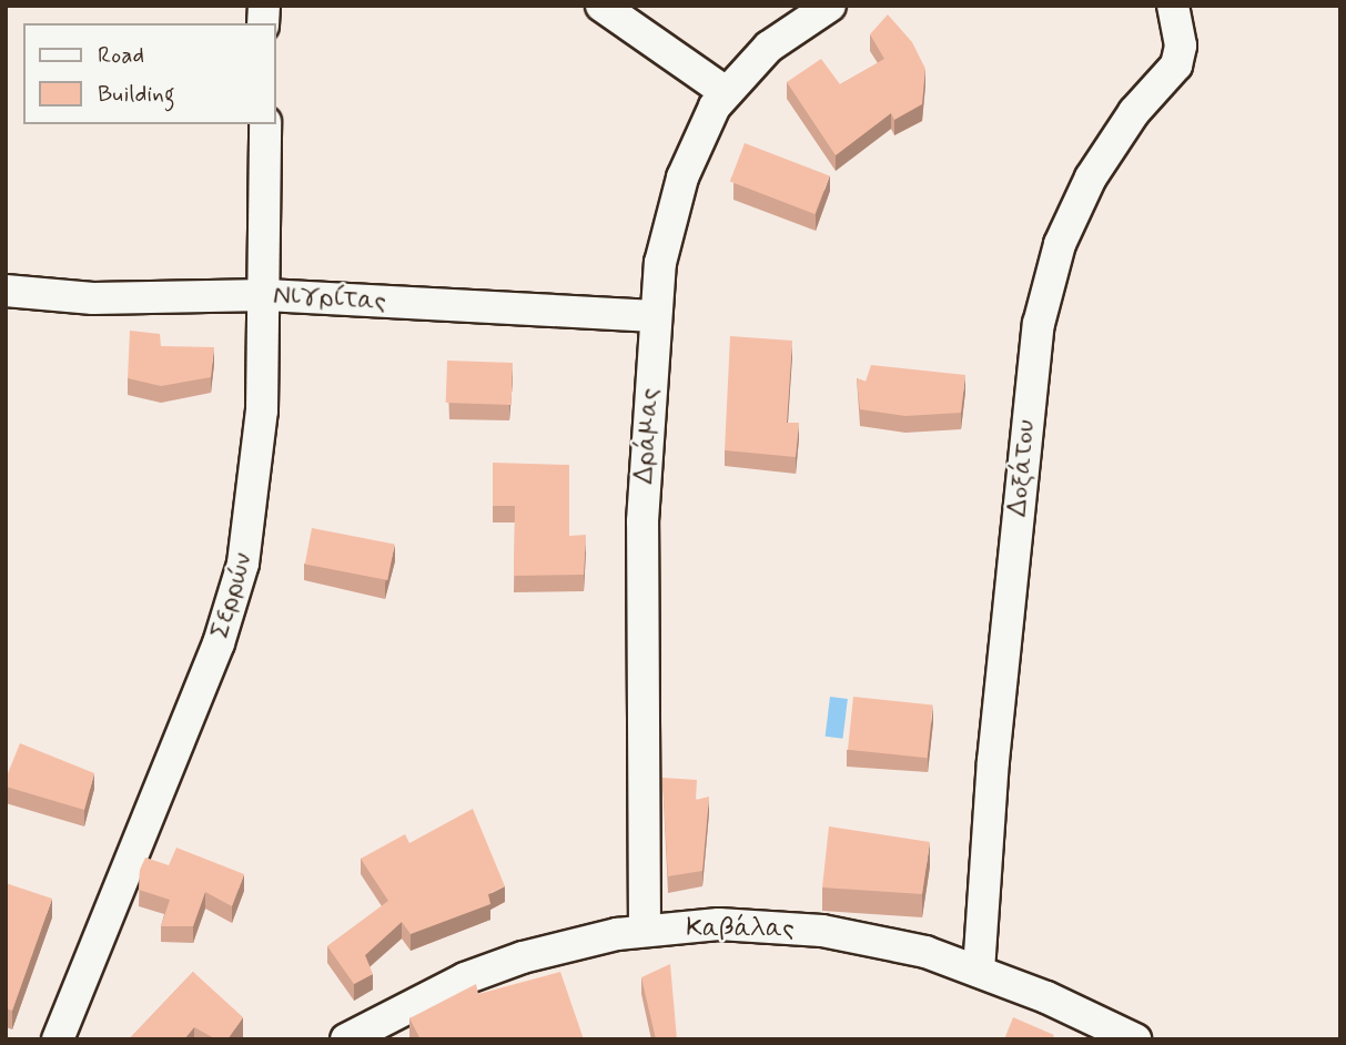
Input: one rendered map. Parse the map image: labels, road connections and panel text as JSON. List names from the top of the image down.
{
  "streets": {
    "street": [
      "Νιγρίτας",
      "Δράμας",
      "Δοξάτου",
      "Σερρών",
      "Καβάλας"
    ]
  },
  "crossings": [
    ["Νιγρίτας", "Δράμας"],
    ["Νιγρίτας", "Σερρών"],
    ["Δράμας", "Καβάλας"],
    ["Δοξάτου", "Καβάλας"]
  ],
  "legend": ["Road", "Building"]
}
